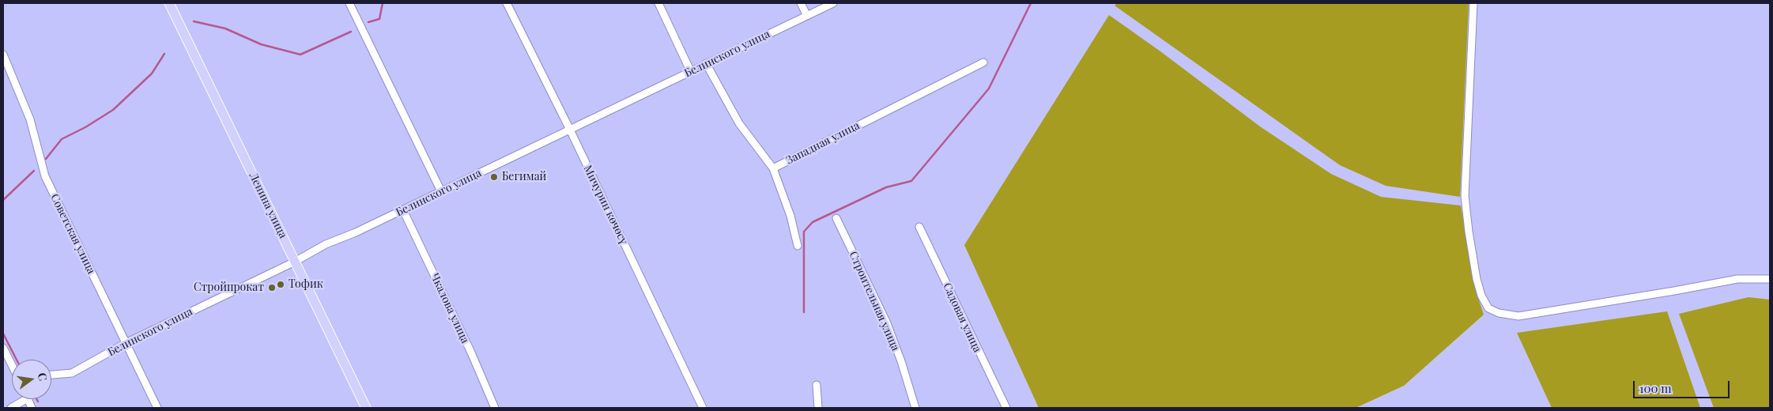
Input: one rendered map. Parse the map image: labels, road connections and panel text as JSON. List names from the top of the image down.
{
  "streets": {
    "main road": ["Ленина улица"],
    "street": [
      "Белинского улица",
      "Западная улица",
      "Мичурин көчөсү",
      "Советская улица",
      "Строительная улица",
      "Чкалова улица",
      "Садовая улица"
    ]
  },
  "crossings": [
    ["Белинского улица", "Западная улица"],
    ["Белинского улица", "Мичурин көчөсү"],
    ["Белинского улица", "Ленина улица"],
    ["Белинского улица", "Советская улица"],
    ["Белинского улица", "Чкалова улица"]
  ],
  "places": ["Бегимай", "Тофик", "Стройпрокат"],
  "scale_bar": "100 m",
  "north": "right"
}
